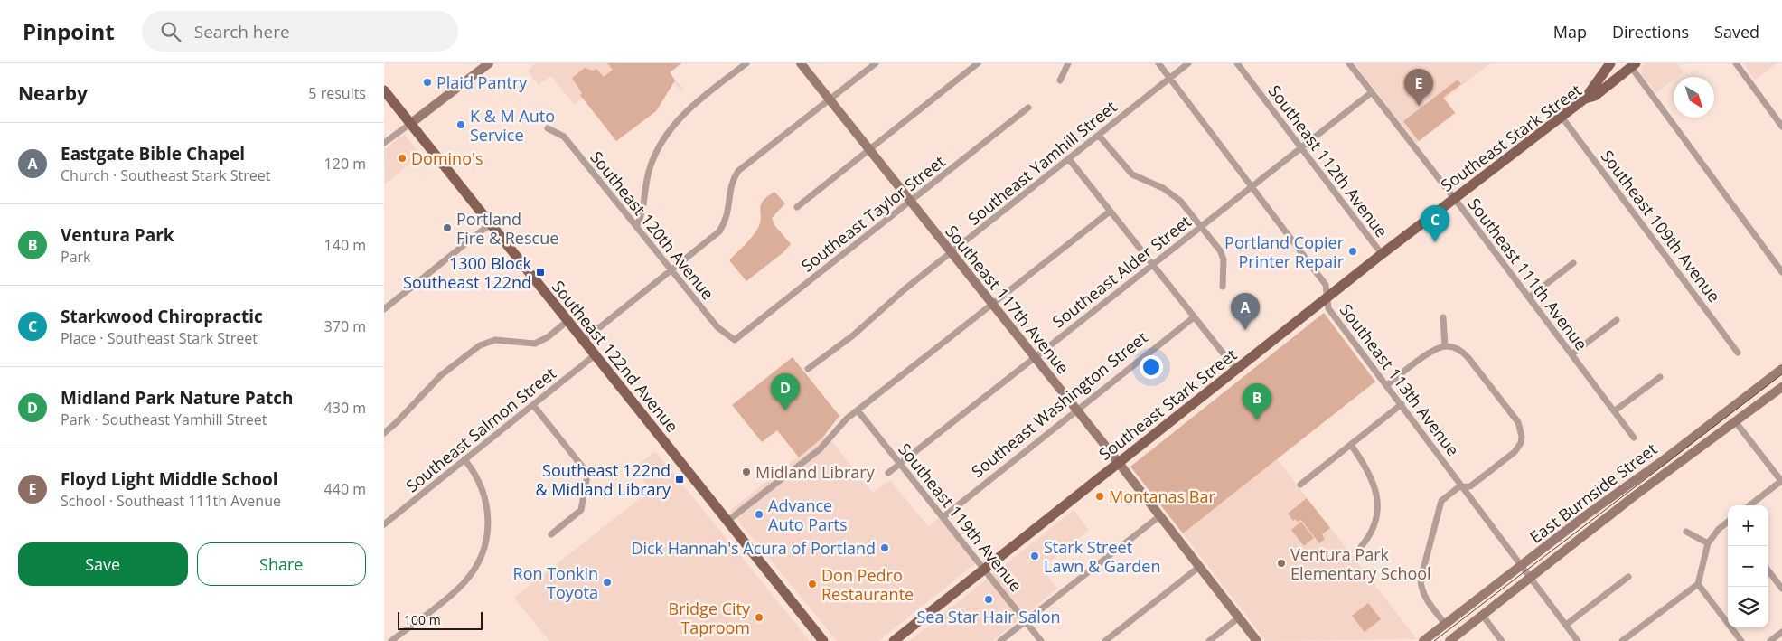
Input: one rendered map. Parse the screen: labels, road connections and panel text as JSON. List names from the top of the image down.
{
  "streets": {
    "main road": ["Southeast Stark Street", "Southeast 122nd Avenue"],
    "street": [
      "Southeast 112th Avenue",
      "Southeast Yamhill Street",
      "Southeast Taylor Street",
      "Southeast 120th Avenue",
      "Southeast 109th Avenue",
      "Southeast Alder Street",
      "Southeast 111th Avenue",
      "Southeast 117th Avenue",
      "Southeast 113th Avenue",
      "Southeast Washington Street",
      "Southeast Salmon Street",
      "East Burnside Street",
      "Southeast 119th Avenue"
    ]
  },
  "crossings": [
    ["Southeast Stark Street", "Southeast 112th Avenue"],
    ["Southeast Stark Street", "Southeast 109th Avenue"],
    ["Southeast Stark Street", "Southeast 111th Avenue"],
    ["Southeast Stark Street", "Southeast 117th Avenue"],
    ["Southeast Stark Street", "Southeast 113th Avenue"],
    ["Southeast Stark Street", "Southeast 119th Avenue"],
    ["Southeast 112th Avenue", "Southeast Alder Street"],
    ["Southeast Yamhill Street", "Southeast 117th Avenue"],
    ["Southeast Yamhill Street", "Southeast 113th Avenue"],
    ["Southeast Taylor Street", "Southeast 120th Avenue"],
    ["Southeast Taylor Street", "Southeast 117th Avenue"],
    ["Southeast Alder Street", "Southeast 111th Avenue"],
    ["Southeast Alder Street", "Southeast 117th Avenue"],
    ["Southeast Alder Street", "Southeast 113th Avenue"],
    ["Southeast Alder Street", "Southeast 119th Avenue"],
    ["Southeast 117th Avenue", "Southeast Washington Street"],
    ["Southeast 122nd Avenue", "Southeast Salmon Street"],
    ["Southeast 113th Avenue", "East Burnside Street"],
    ["Southeast Washington Street", "Southeast 119th Avenue"]
  ],
  "places": {
    "other": [
      "Plaid Pantry",
      "K & M Auto Service",
      "Domino's",
      "Portland Fire & Rescue",
      "Portland Copier Printer Repair",
      "Midland Library",
      "Montanas Bar",
      "Advance Auto Parts",
      "Dick Hannah's Acura of Portland",
      "Stark Street Lawn & Garden",
      "Ventura Park Elementary School",
      "Ron Tonkin Toyota",
      "Don Pedro Restaurante",
      "Sea Star Hair Salon",
      "Bridge City Taproom"
    ],
    "transit": ["1300 Block Southeast 122nd", "Southeast 122nd & Midland Library"]
  },
  "scale_bar": "100 m",
  "north": "bottom right",
  "page": {
    "header": "Pinpoint",
    "search": "Search here",
    "nav": ["Map", "Directions", "Saved"],
    "heading": ["Nearby", "5 results"],
    "pins": [
      "E",
      "C",
      "A",
      "D",
      "B"
    ],
    "list": [
      {
        "mark": "A",
        "name": "Eastgate Bible Chapel",
        "note": "Church · Southeast Stark Street",
        "value": "120 m"
      },
      {
        "mark": "B",
        "name": "Ventura Park",
        "note": "Park",
        "value": "140 m"
      },
      {
        "mark": "C",
        "name": "Starkwood Chiropractic",
        "note": "Place · Southeast Stark Street",
        "value": "370 m"
      },
      {
        "mark": "D",
        "name": "Midland Park Nature Patch",
        "note": "Park · Southeast Yamhill Street",
        "value": "430 m"
      },
      {
        "mark": "E",
        "name": "Floyd Light Middle School",
        "note": "School · Southeast 111th Avenue",
        "value": "440 m"
      }
    ],
    "map_buttons": ["+", "−"],
    "buttons": ["Save", "Share"],
    "scale": "100 m"
  }
}
